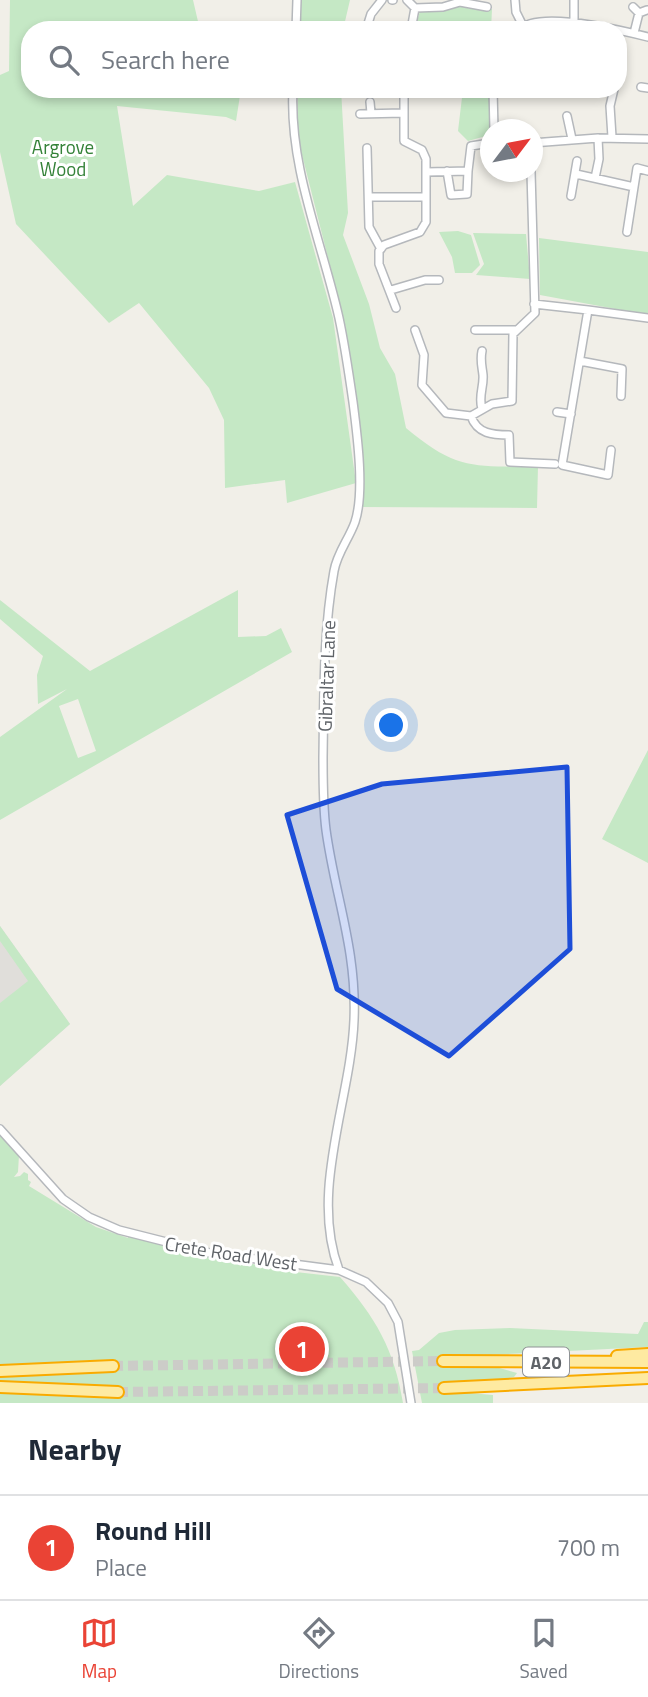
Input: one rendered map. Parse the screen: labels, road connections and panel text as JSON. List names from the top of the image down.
{
  "streets": {
    "highway": ["A20"],
    "street": ["Gibraltar Lane", "Crete Road West"]
  },
  "crossings": [
    ["Gibraltar Lane", "Crete Road West"]
  ],
  "parks": ["Argrove Wood"],
  "north": "top right",
  "page": {
    "search": "Search here",
    "pins": "1",
    "heading": "Nearby",
    "list": [
      {
        "mark": "1",
        "name": "Round Hill",
        "note": "Place",
        "value": "700 m"
      }
    ],
    "nav": ["Map", "Directions", "Saved"]
  }
}
